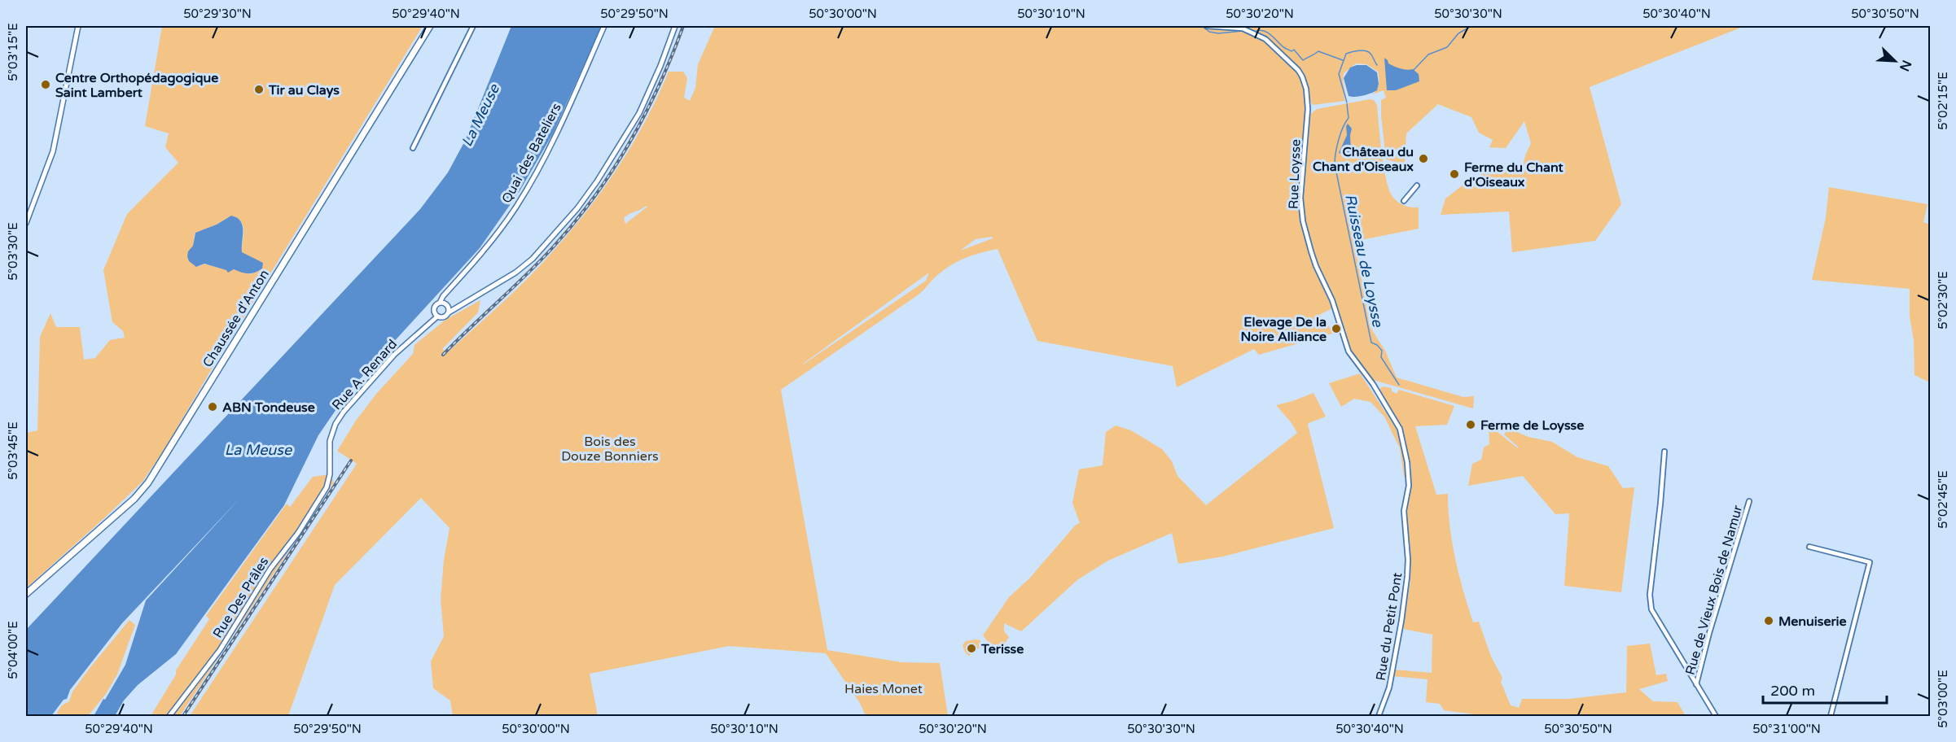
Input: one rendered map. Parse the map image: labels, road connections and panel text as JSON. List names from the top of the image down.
{
  "streets": {
    "main road": ["Chaussée d'Anton"],
    "street": [
      "Quai des Bateliers",
      "Rue Loysse",
      "Rue A. Renard",
      "Rue de Vieux Bois de Namur",
      "Rue Des Prâles",
      "Rue du Petit Pont"
    ]
  },
  "crossings": [
    ["Quai des Bateliers", "Rue A. Renard"],
    ["Rue Loysse", "Rue du Petit Pont"],
    ["Rue A. Renard", "Rue Des Prâles"]
  ],
  "water": ["La Meuse", "Ruisseau de Loysse"],
  "parks": ["Bois des Douze Bonniers", "Haies Monet"],
  "places": [
    "Centre Orthopédagogique Saint Lambert",
    "Tir au Clays",
    "Château du Chant d'Oiseaux",
    "Ferme du Chant d'Oiseaux",
    "Elevage De la Noire Alliance",
    "ABN Tondeuse",
    "Ferme de Loysse",
    "Menuiserie",
    "Terisse"
  ],
  "scale_bar": "200 m",
  "north": "bottom right",
  "coordinates": [
    "50°29'30\"N",
    "50°29'40\"N",
    "50°29'50\"N",
    "50°30'00\"N",
    "50°30'10\"N",
    "50°30'20\"N",
    "50°30'30\"N",
    "50°30'40\"N",
    "50°30'50\"N",
    "5°03'15\"E",
    "5°02'15\"E",
    "5°03'30\"E",
    "5°02'30\"E",
    "5°03'45\"E",
    "5°02'45\"E",
    "5°04'00\"E",
    "5°03'00\"E",
    "50°31'00\"N"
  ]
}
